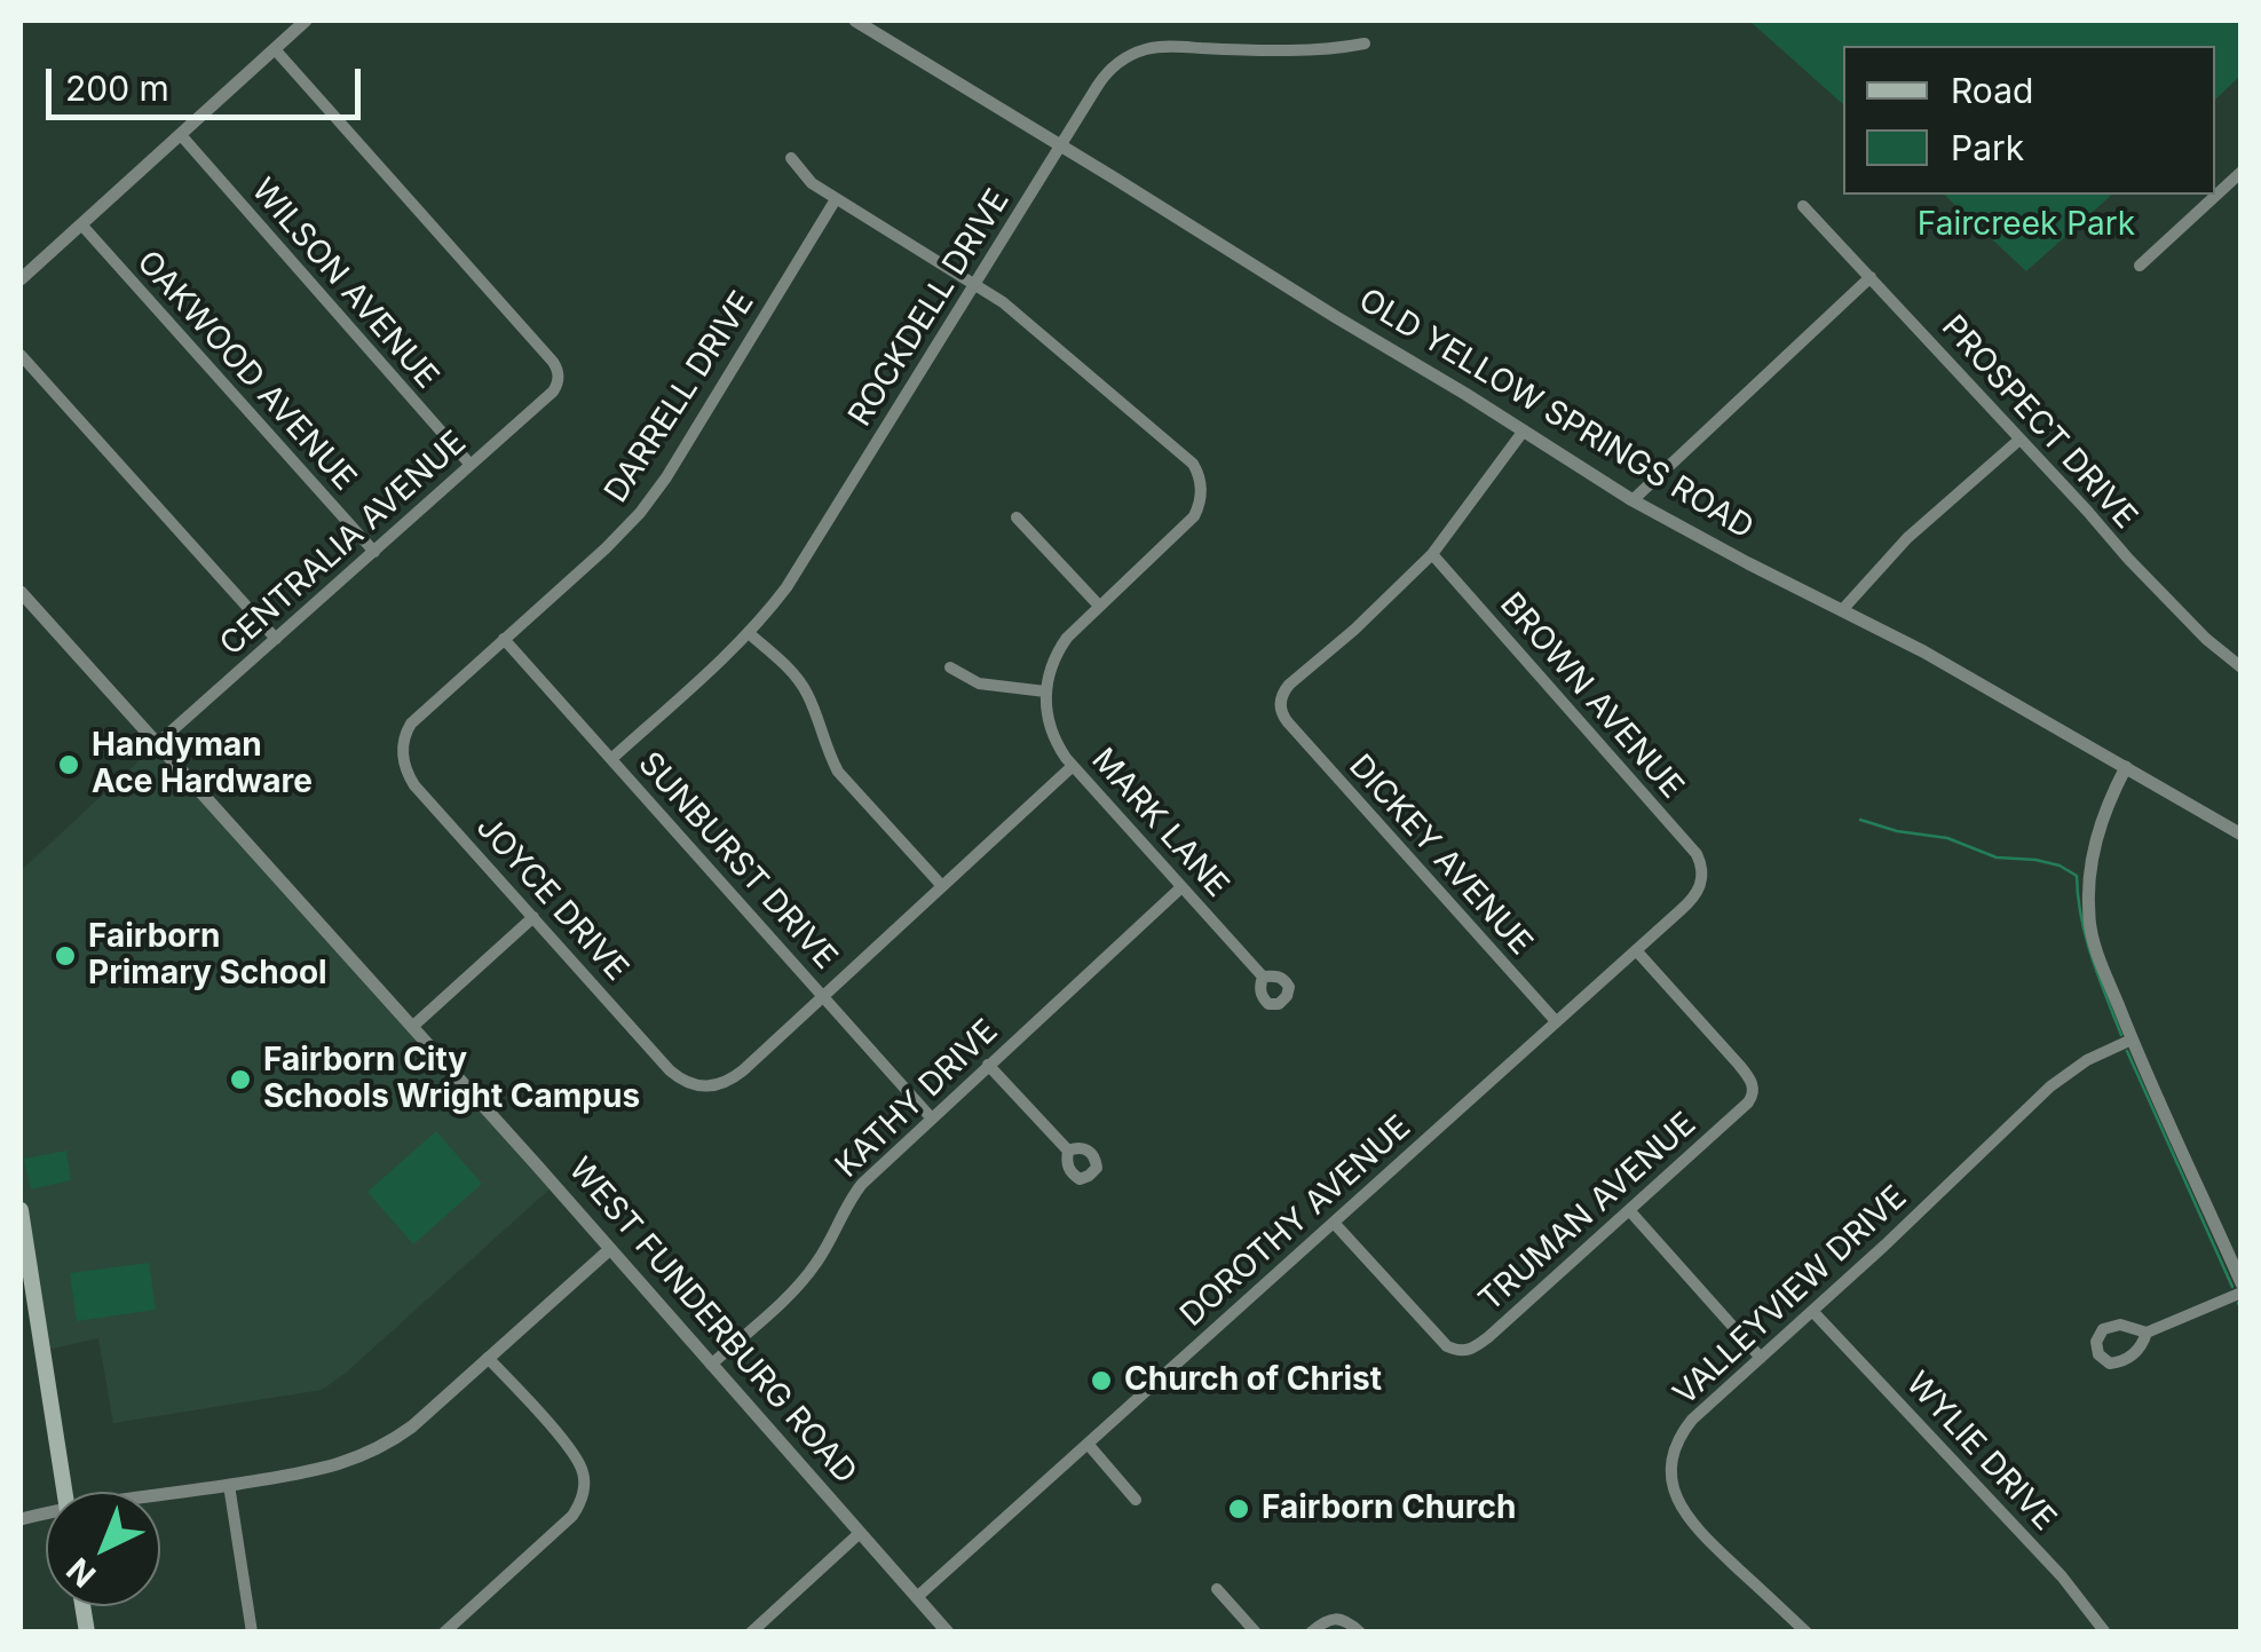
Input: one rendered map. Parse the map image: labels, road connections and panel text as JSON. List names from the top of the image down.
{
  "streets": {
    "street": [
      "WILSON AVENUE",
      "ROCKDELL DRIVE",
      "OAKWOOD AVENUE",
      "DARRELL DRIVE",
      "OLD YELLOW SPRINGS ROAD",
      "PROSPECT DRIVE",
      "CENTRALIA AVENUE",
      "BROWN AVENUE",
      "MARK LANE",
      "DICKEY AVENUE",
      "SUNBURST DRIVE",
      "JOYCE DRIVE",
      "KATHY DRIVE",
      "TRUMAN AVENUE",
      "DOROTHY AVENUE",
      "VALLEYVIEW DRIVE",
      "WEST FUNDERBURG ROAD",
      "WYLIE DRIVE"
    ]
  },
  "crossings": [
    ["WILSON AVENUE", "CENTRALIA AVENUE"],
    ["ROCKDELL DRIVE", "OLD YELLOW SPRINGS ROAD"],
    ["ROCKDELL DRIVE", "SUNBURST DRIVE"],
    ["OAKWOOD AVENUE", "CENTRALIA AVENUE"],
    ["DARRELL DRIVE", "SUNBURST DRIVE"],
    ["DARRELL DRIVE", "JOYCE DRIVE"],
    ["CENTRALIA AVENUE", "WEST FUNDERBURG ROAD"],
    ["BROWN AVENUE", "DICKEY AVENUE"],
    ["BROWN AVENUE", "DOROTHY AVENUE"],
    ["MARK LANE", "KATHY DRIVE"],
    ["DICKEY AVENUE", "DOROTHY AVENUE"],
    ["SUNBURST DRIVE", "JOYCE DRIVE"],
    ["SUNBURST DRIVE", "KATHY DRIVE"],
    ["KATHY DRIVE", "WEST FUNDERBURG ROAD"],
    ["TRUMAN AVENUE", "DOROTHY AVENUE"],
    ["DOROTHY AVENUE", "WEST FUNDERBURG ROAD"],
    ["VALLEYVIEW DRIVE", "WYLIE DRIVE"]
  ],
  "parks": ["Faircreek Park"],
  "places": [
    "Handyman Ace Hardware",
    "Fairborn Primary School",
    "Fairborn City Schools Wright Campus",
    "Church of Christ",
    "Fairborn Church"
  ],
  "legend": ["Road", "Park"],
  "scale_bar": "200 m",
  "north": "bottom left"
}
